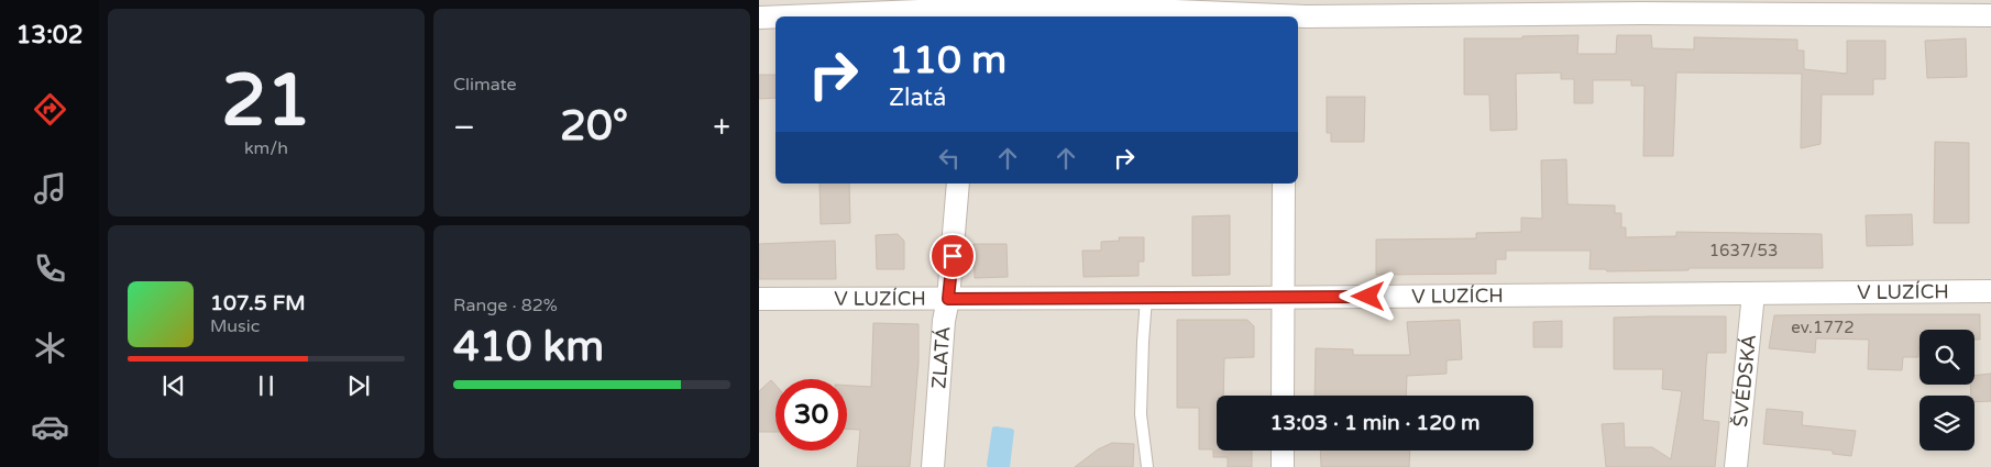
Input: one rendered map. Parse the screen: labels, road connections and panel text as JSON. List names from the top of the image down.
{
  "streets": {
    "street": ["V LUZÍCH", "ZLATÁ", "ŠVÉDSKÁ"]
  },
  "crossings": [
    ["V LUZÍCH", "ZLATÁ"],
    ["V LUZÍCH", "ŠVÉDSKÁ"]
  ],
  "house_numbers": ["1637/53", "ev.1772"],
  "page": {
    "tabs": "13:02",
    "tile": [
      ["21", "km/h"],
      "Climate",
      ["Range · 82%", "410 km"]
    ],
    "turn": ["110 m", "Zlatá"],
    "heat": ["−", "20°", "+"],
    "song": ["107.5 FM", "Music"],
    "limit": "30",
    "trip": "13:03 · 1 min · 120 m"
  }
}
